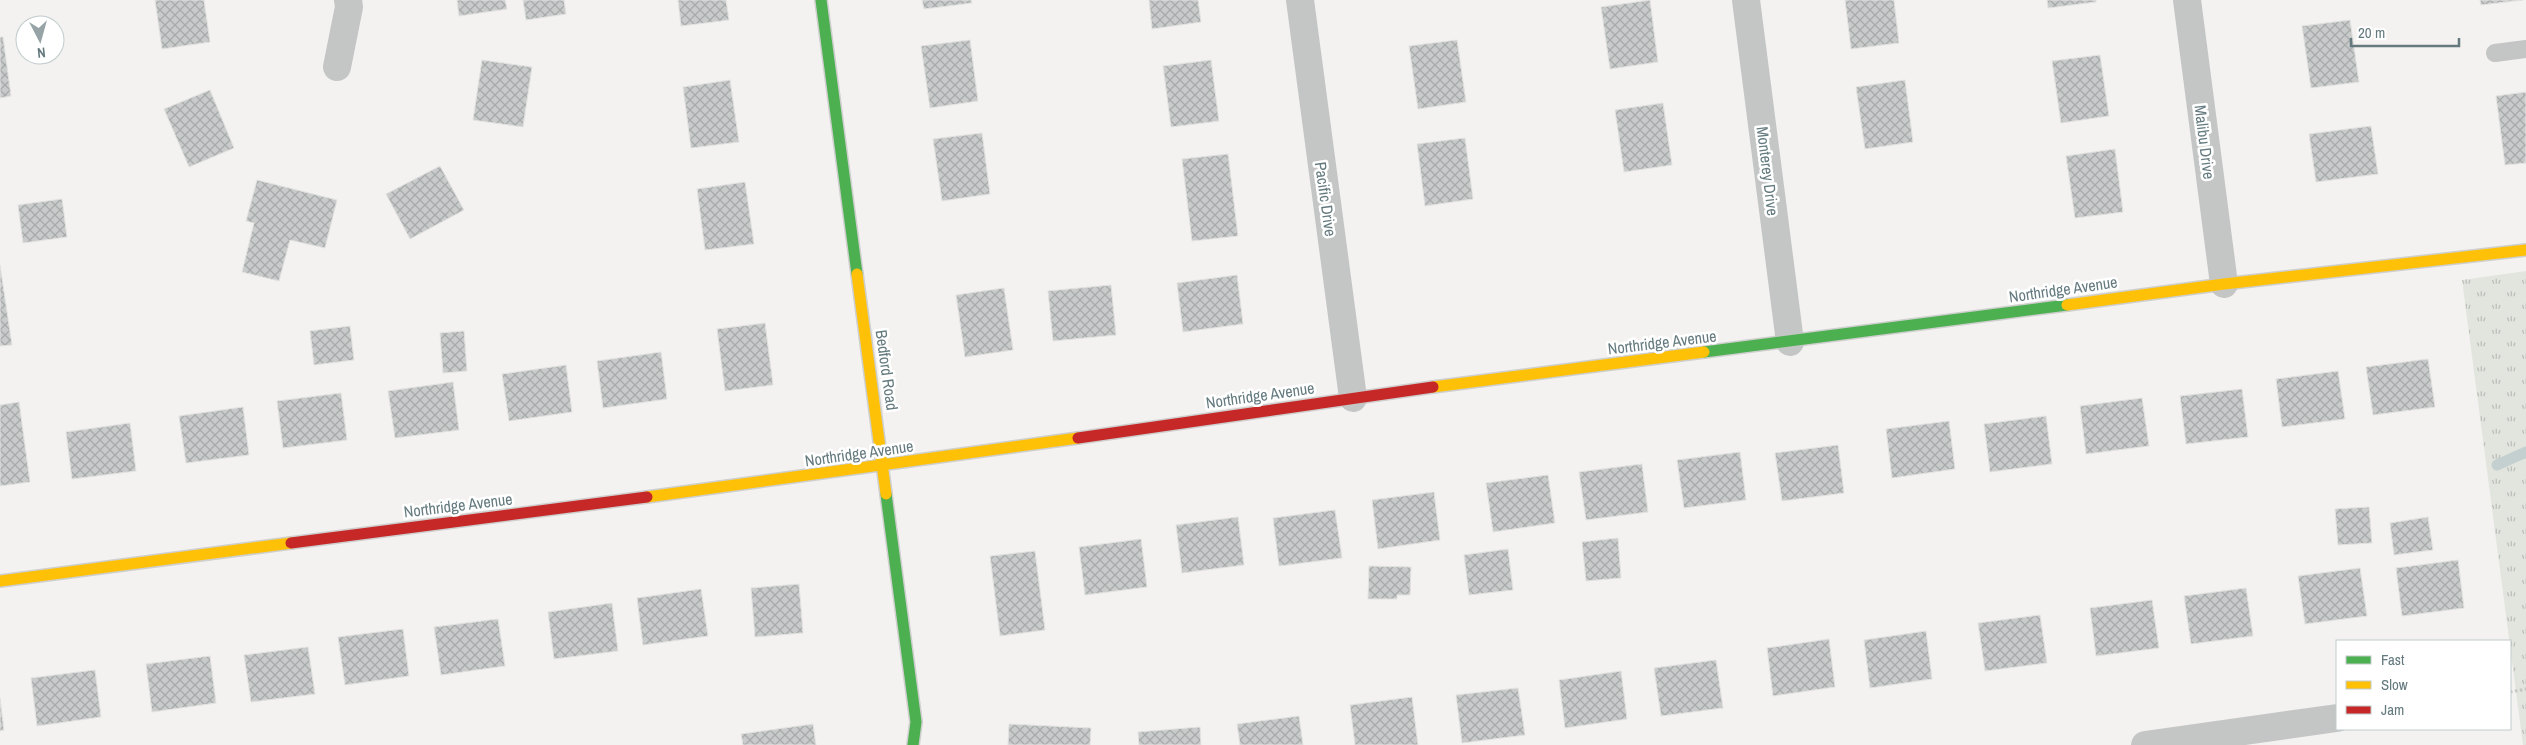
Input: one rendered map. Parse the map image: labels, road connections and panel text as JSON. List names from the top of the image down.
{
  "streets": {
    "street": [
      "Malibu Drive",
      "Monterey Drive",
      "Pacific Drive",
      "Northridge Avenue",
      "Bedford Road"
    ]
  },
  "crossings": [
    ["Malibu Drive", "Northridge Avenue"],
    ["Monterey Drive", "Northridge Avenue"],
    ["Pacific Drive", "Northridge Avenue"],
    ["Northridge Avenue", "Bedford Road"]
  ],
  "legend": ["Fast", "Slow", "Jam"],
  "scale_bar": "20 m",
  "north": "bottom"
}
